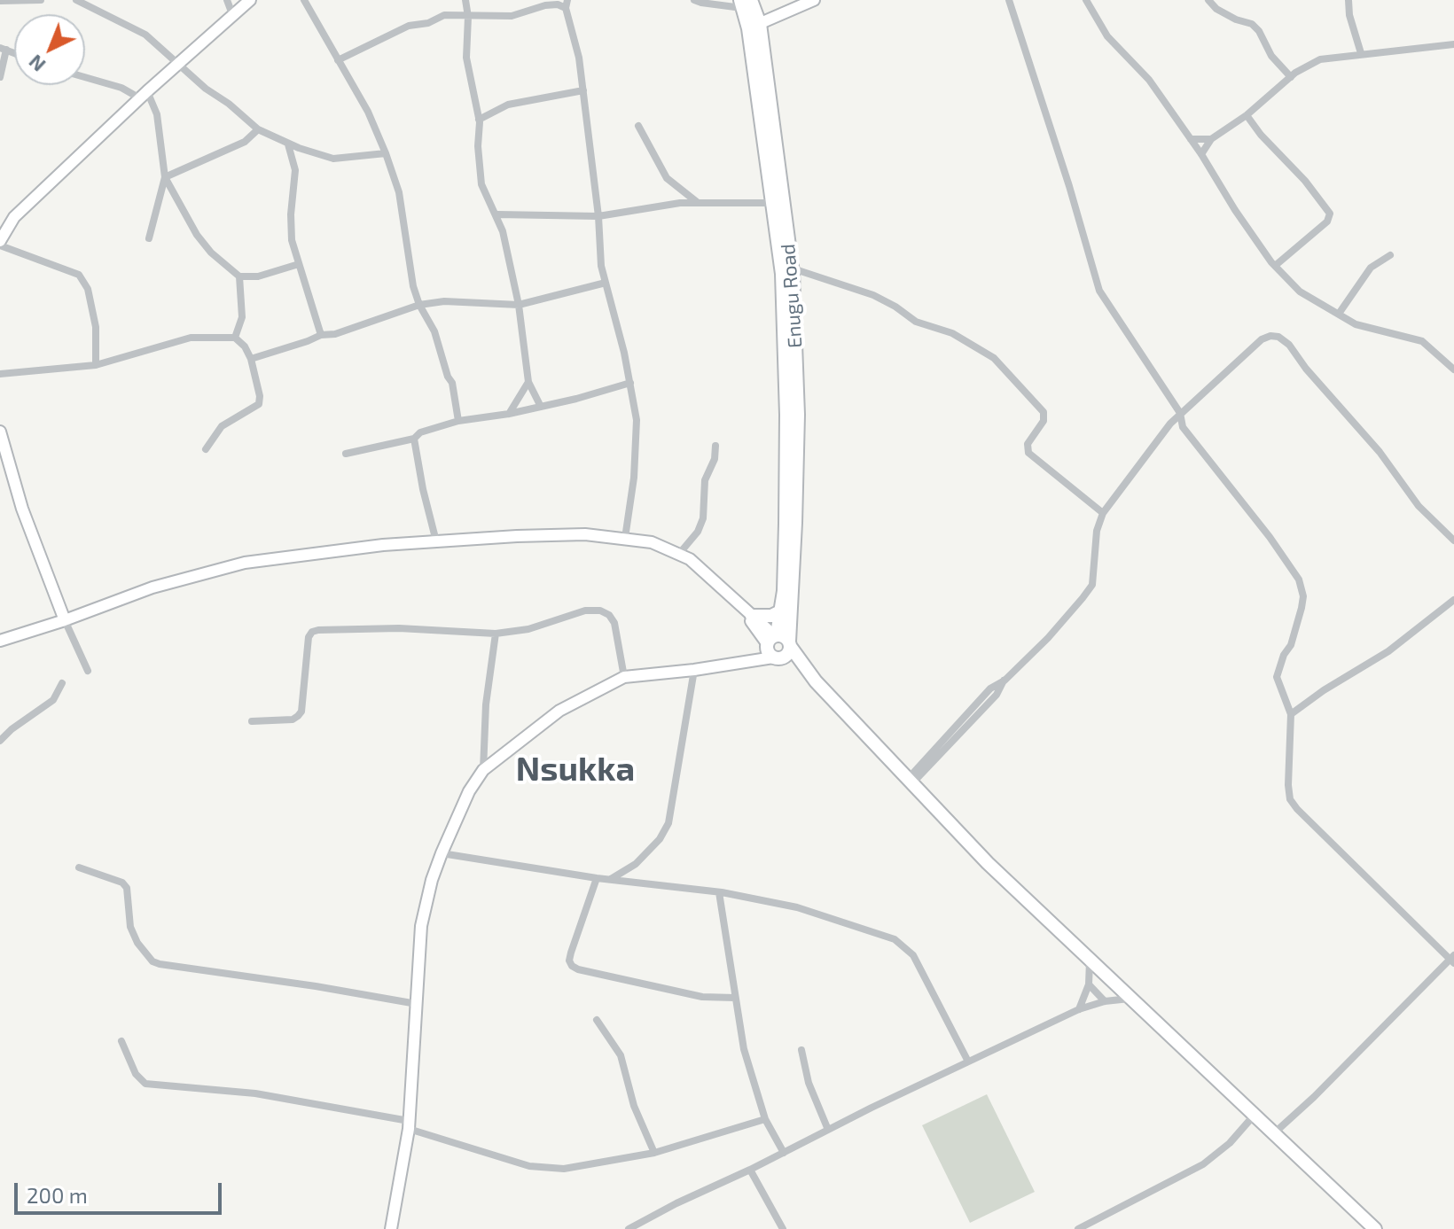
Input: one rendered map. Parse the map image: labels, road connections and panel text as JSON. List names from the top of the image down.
{
  "streets": {
    "main road": ["Enugu Road"]
  },
  "districts": ["Nsukka"],
  "scale_bar": "200 m",
  "north": "bottom left"
}
